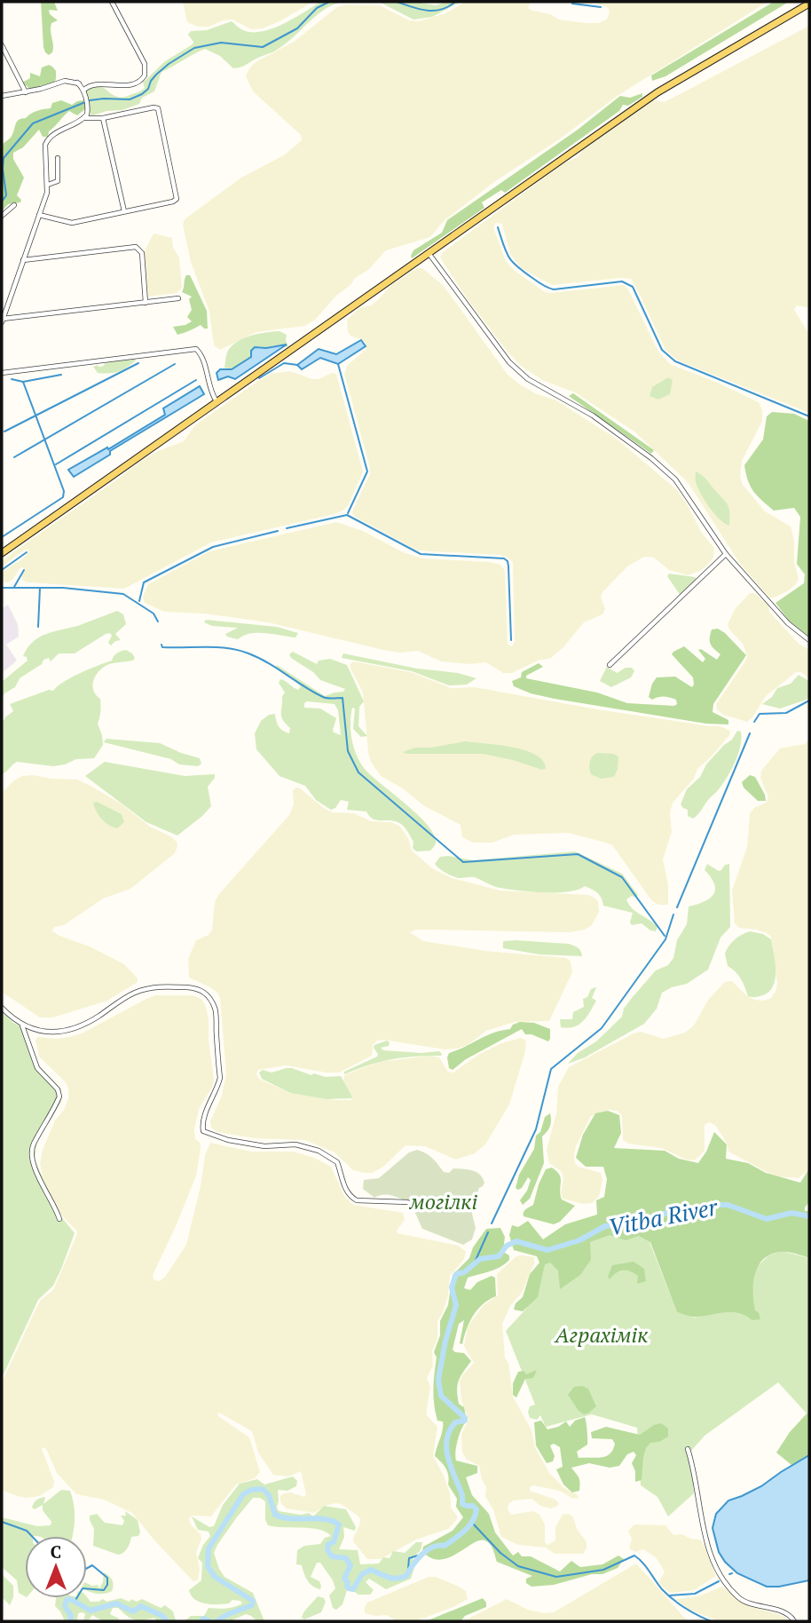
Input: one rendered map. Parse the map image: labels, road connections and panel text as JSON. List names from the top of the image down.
{
  "water": ["Vitba River"],
  "parks": ["могілкі", "Аграхімік"],
  "north": "top"
}
